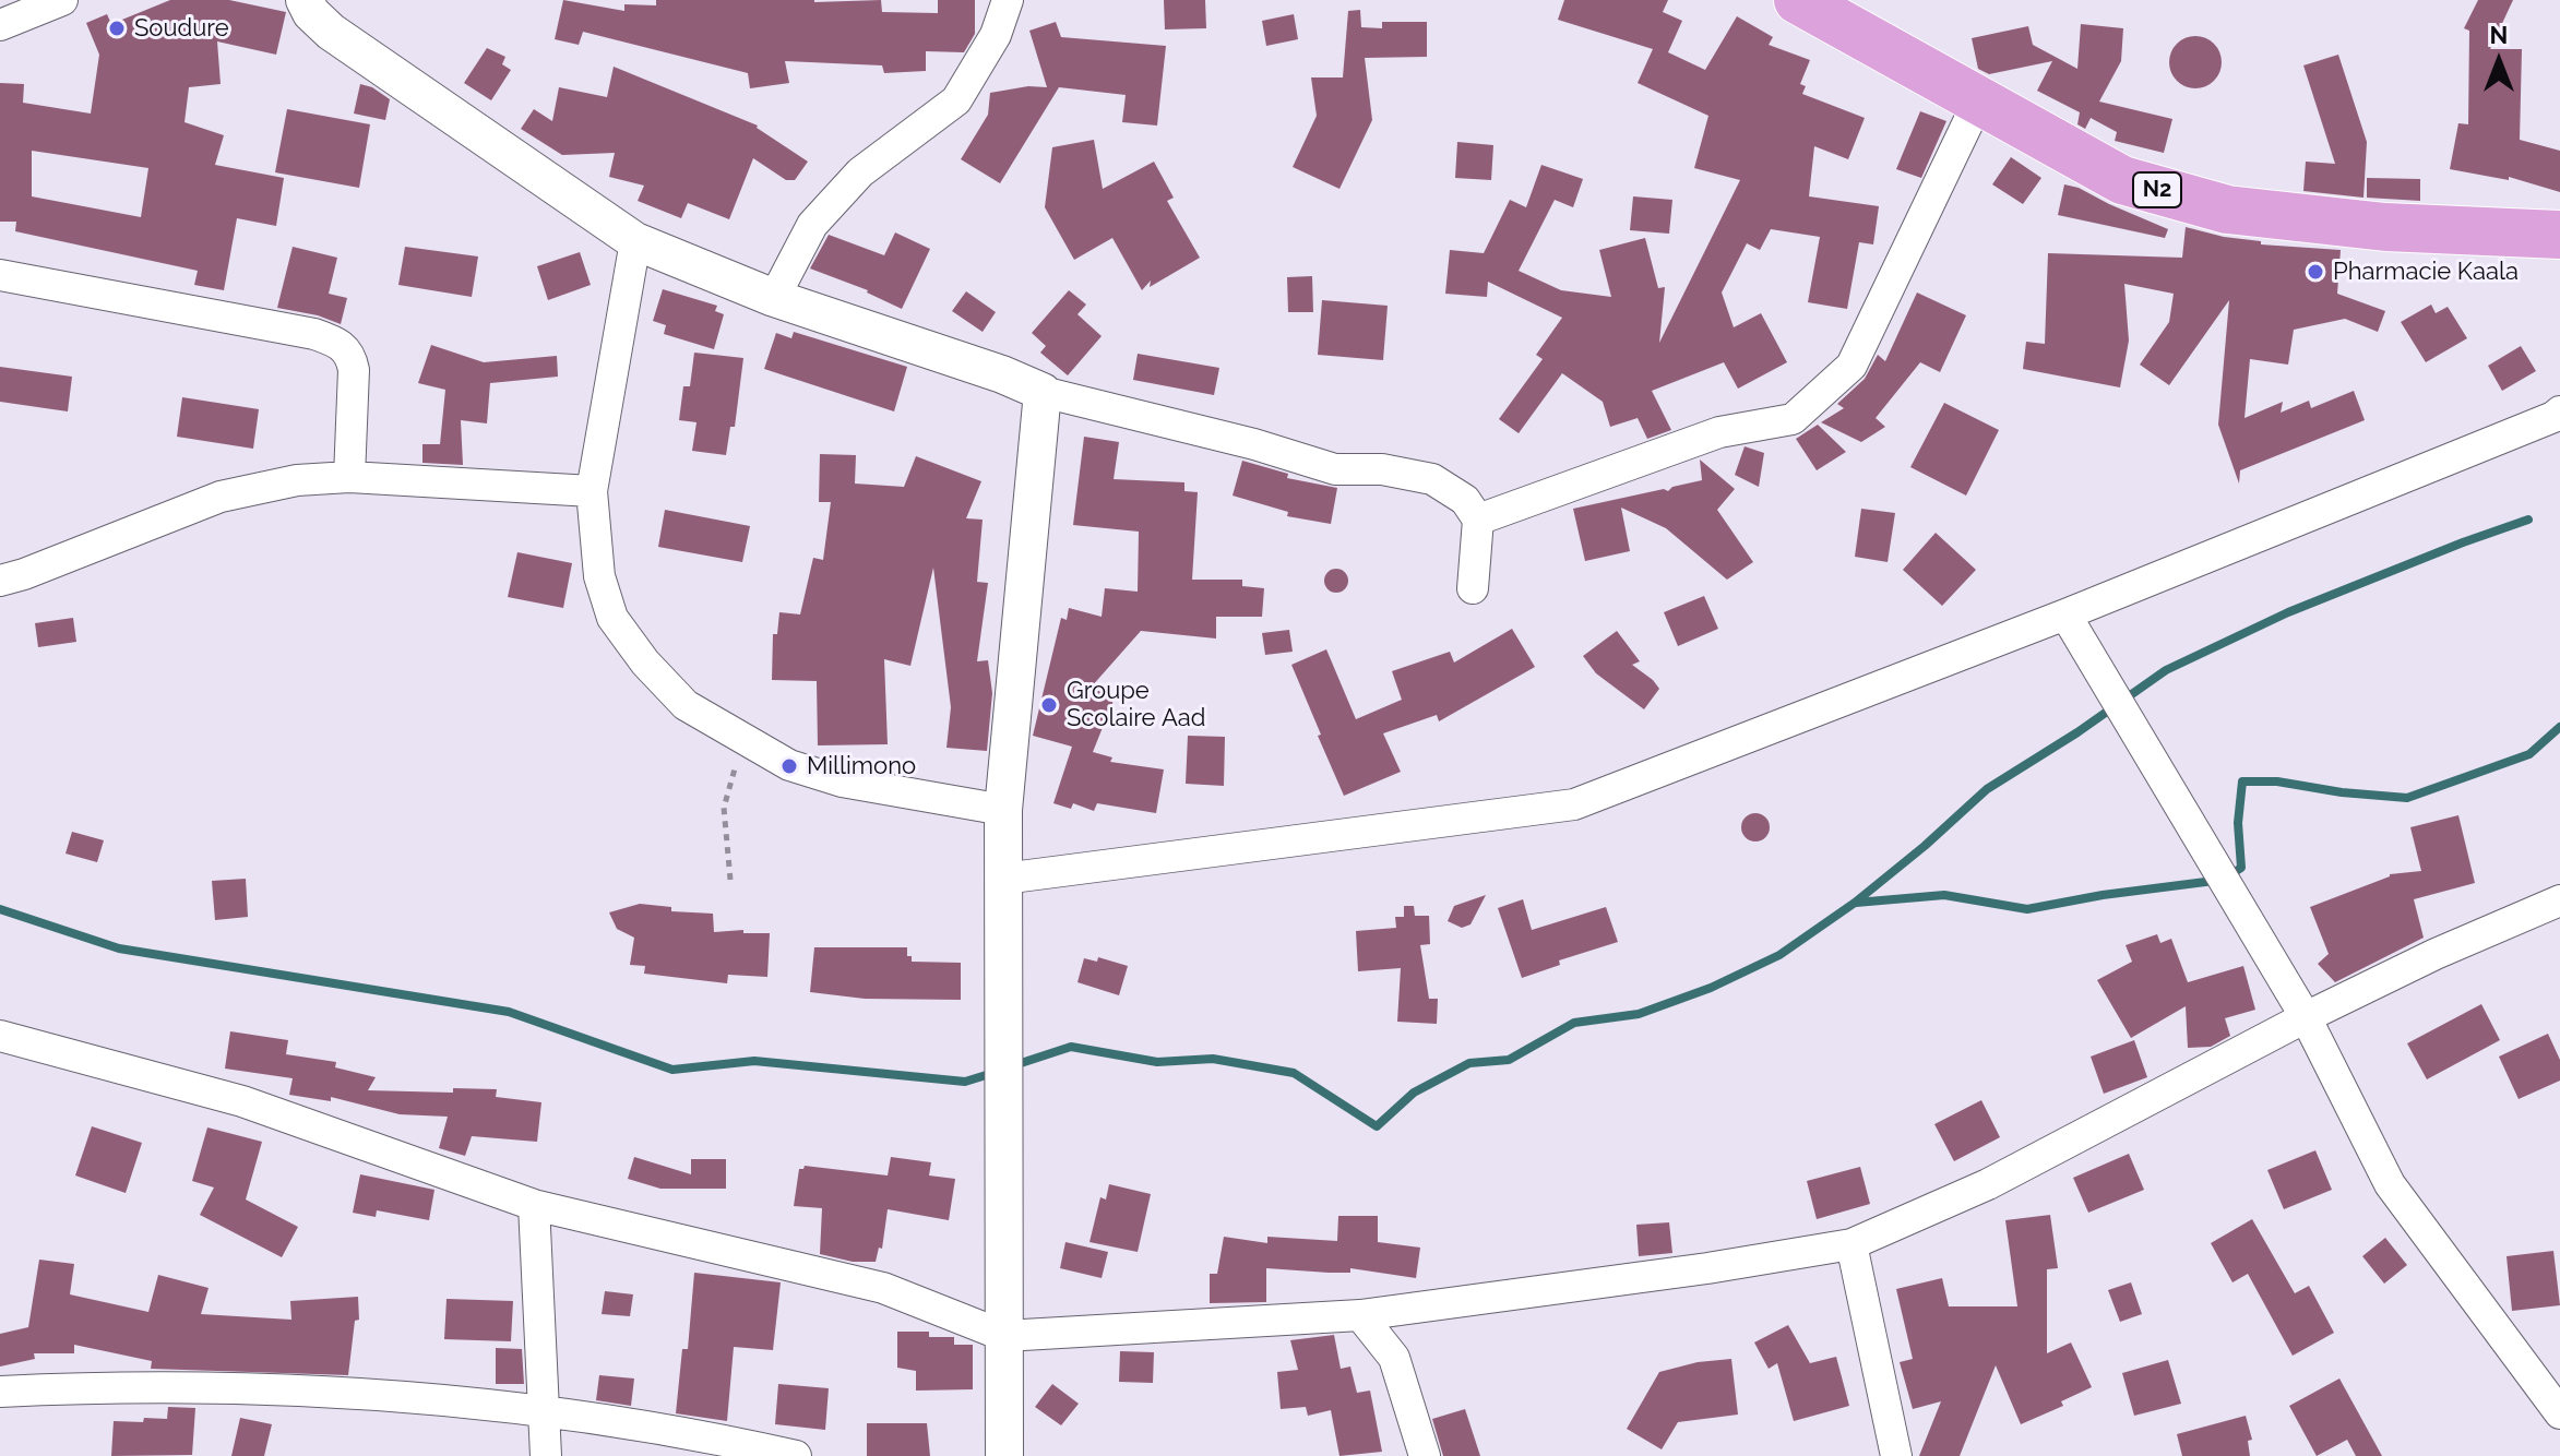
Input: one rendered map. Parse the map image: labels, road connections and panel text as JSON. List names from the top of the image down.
{
  "streets": {
    "highway": ["N2"]
  },
  "places": [
    "Soudure",
    "Pharmacie Kaala",
    "Groupe Scolaire Aad",
    "Millimono"
  ],
  "north": "top"
}
